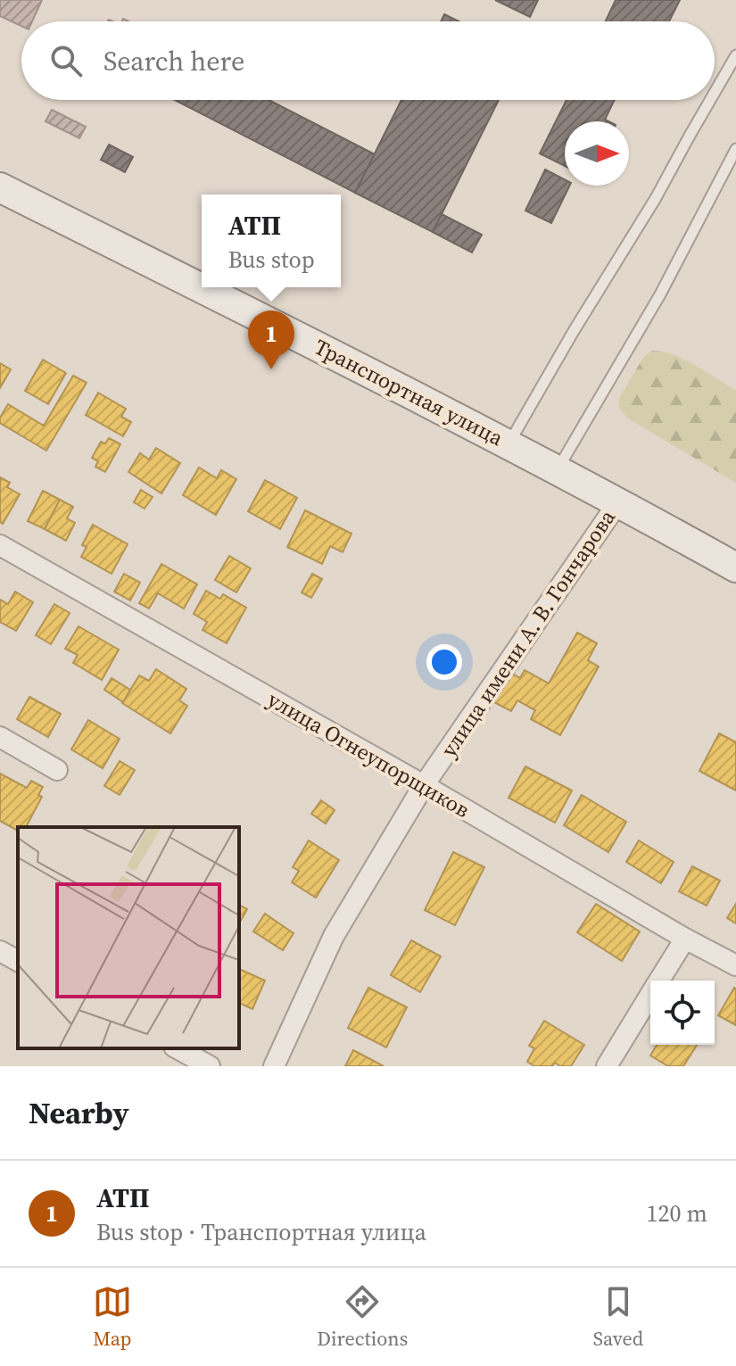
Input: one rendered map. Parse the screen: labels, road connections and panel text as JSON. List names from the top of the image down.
{
  "streets": {
    "main road": ["Транспортная улица"],
    "street": ["улица имени А. В. Гончарова", "улица Огнеупорщиков"]
  },
  "crossings": [
    ["Транспортная улица", "улица имени А. В. Гончарова"],
    ["улица имени А. В. Гончарова", "улица Огнеупорщиков"]
  ],
  "north": "right",
  "page": {
    "search": "Search here",
    "popup": ["АТП", "Bus stop"],
    "pins": "1",
    "heading": "Nearby",
    "list": [
      {
        "mark": "1",
        "name": "АТП",
        "note": "Bus stop · Транспортная улица",
        "value": "120 m"
      }
    ],
    "nav": ["Map", "Directions", "Saved"]
  }
}
